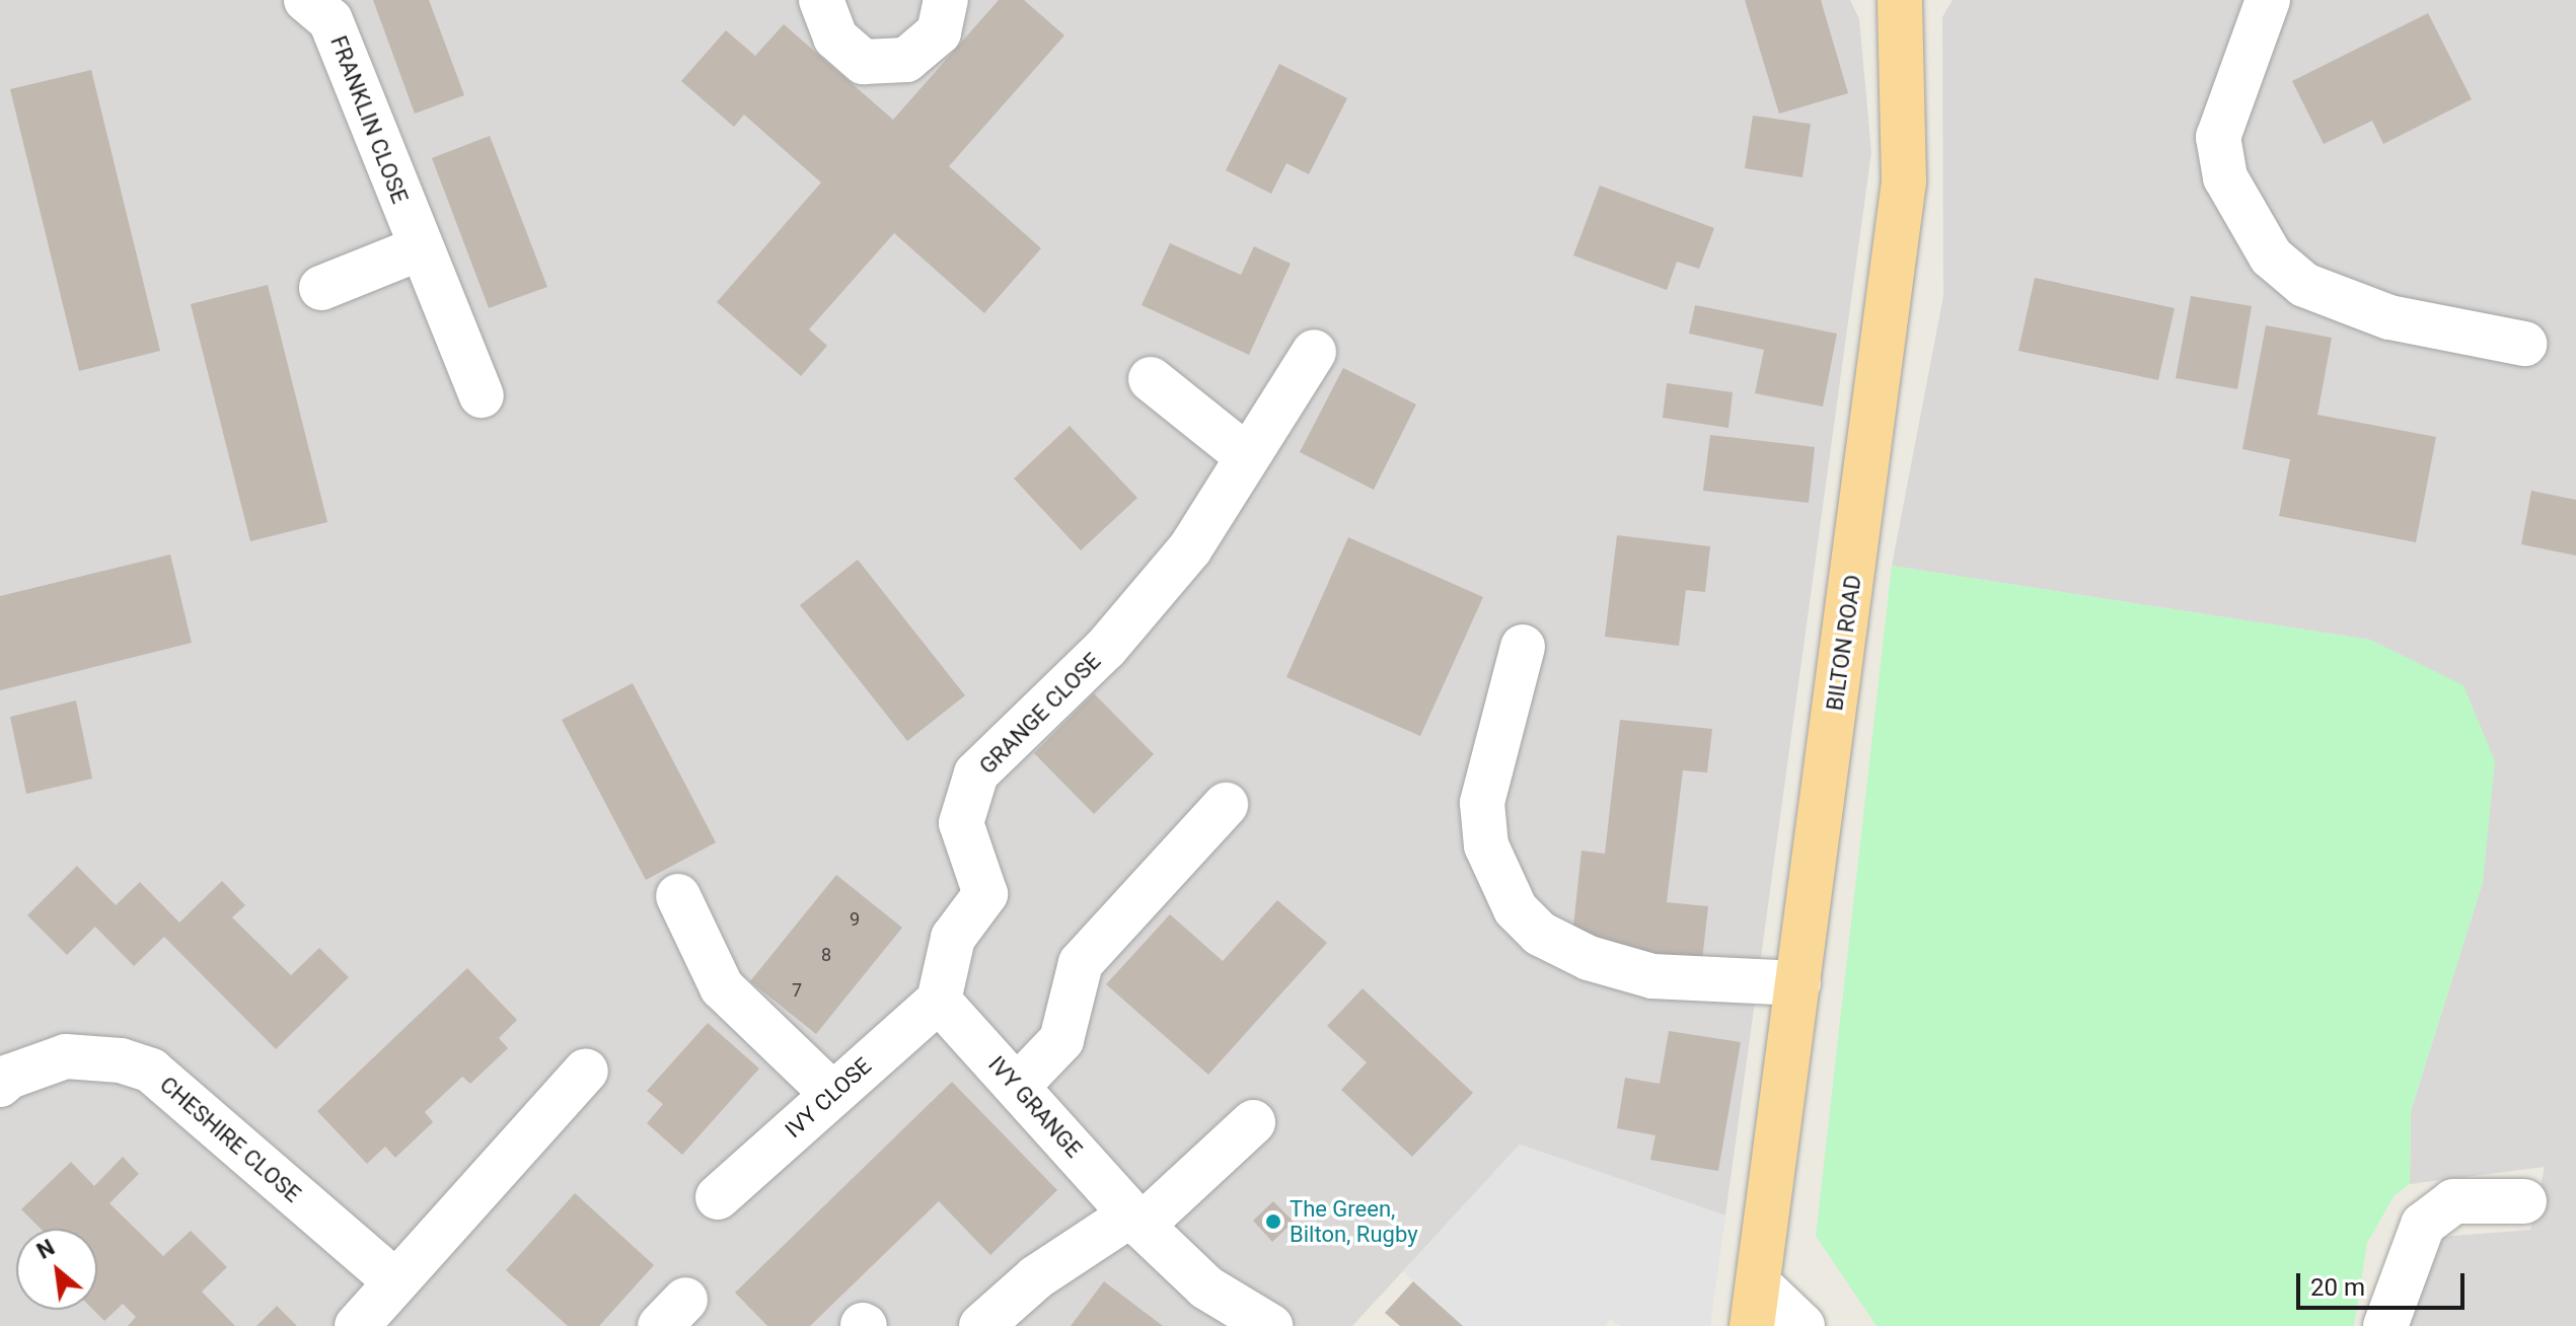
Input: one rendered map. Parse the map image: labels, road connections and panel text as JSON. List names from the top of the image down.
{
  "streets": {
    "main road": ["BILTON ROAD"],
    "street": [
      "FRANKLIN CLOSE",
      "GRANGE CLOSE",
      "IVY CLOSE",
      "IVY GRANGE",
      "CHESHIRE CLOSE"
    ]
  },
  "crossings": [
    ["GRANGE CLOSE", "IVY CLOSE"],
    ["GRANGE CLOSE", "IVY GRANGE"],
    ["IVY CLOSE", "IVY GRANGE"]
  ],
  "places": ["The Green, Bilton, Rugby"],
  "house_numbers": ["9", "8", "7"],
  "scale_bar": "20 m",
  "north": "top left"
}
